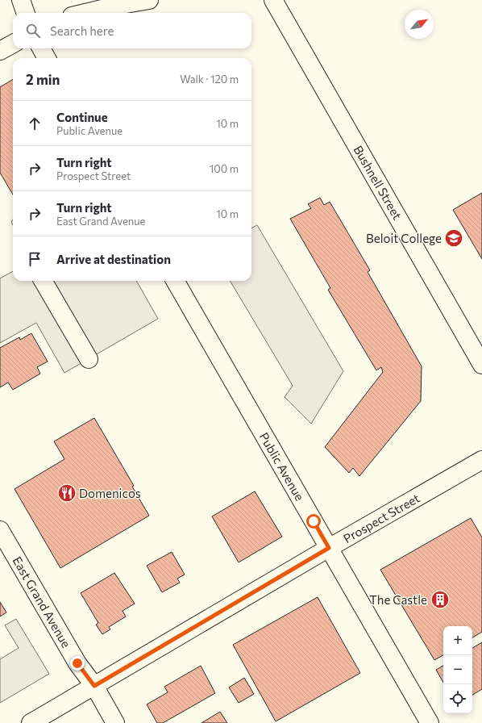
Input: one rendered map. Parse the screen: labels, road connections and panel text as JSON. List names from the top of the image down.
{
  "streets": {
    "street": [
      "Bushnell Street",
      "Public Avenue",
      "Prospect Street",
      "East Grand Avenue"
    ]
  },
  "crossings": [
    ["Public Avenue", "Prospect Street"],
    ["Prospect Street", "East Grand Avenue"]
  ],
  "places": {
    "school or university": ["Beloit College"],
    "restaurant": ["Domenicos"],
    "building": ["The Castle"]
  },
  "north": "top right",
  "page": {
    "search": "Search here",
    "heading": ["2 min", "Walk · 120 m"],
    "list": [
      ["Continue", "Public Avenue", "10 m"],
      ["Turn right", "Prospect Street", "100 m"],
      ["Turn right", "East Grand Avenue", "10 m"],
      "Arrive at destination"
    ],
    "map_buttons": ["+", "−"]
  }
}
